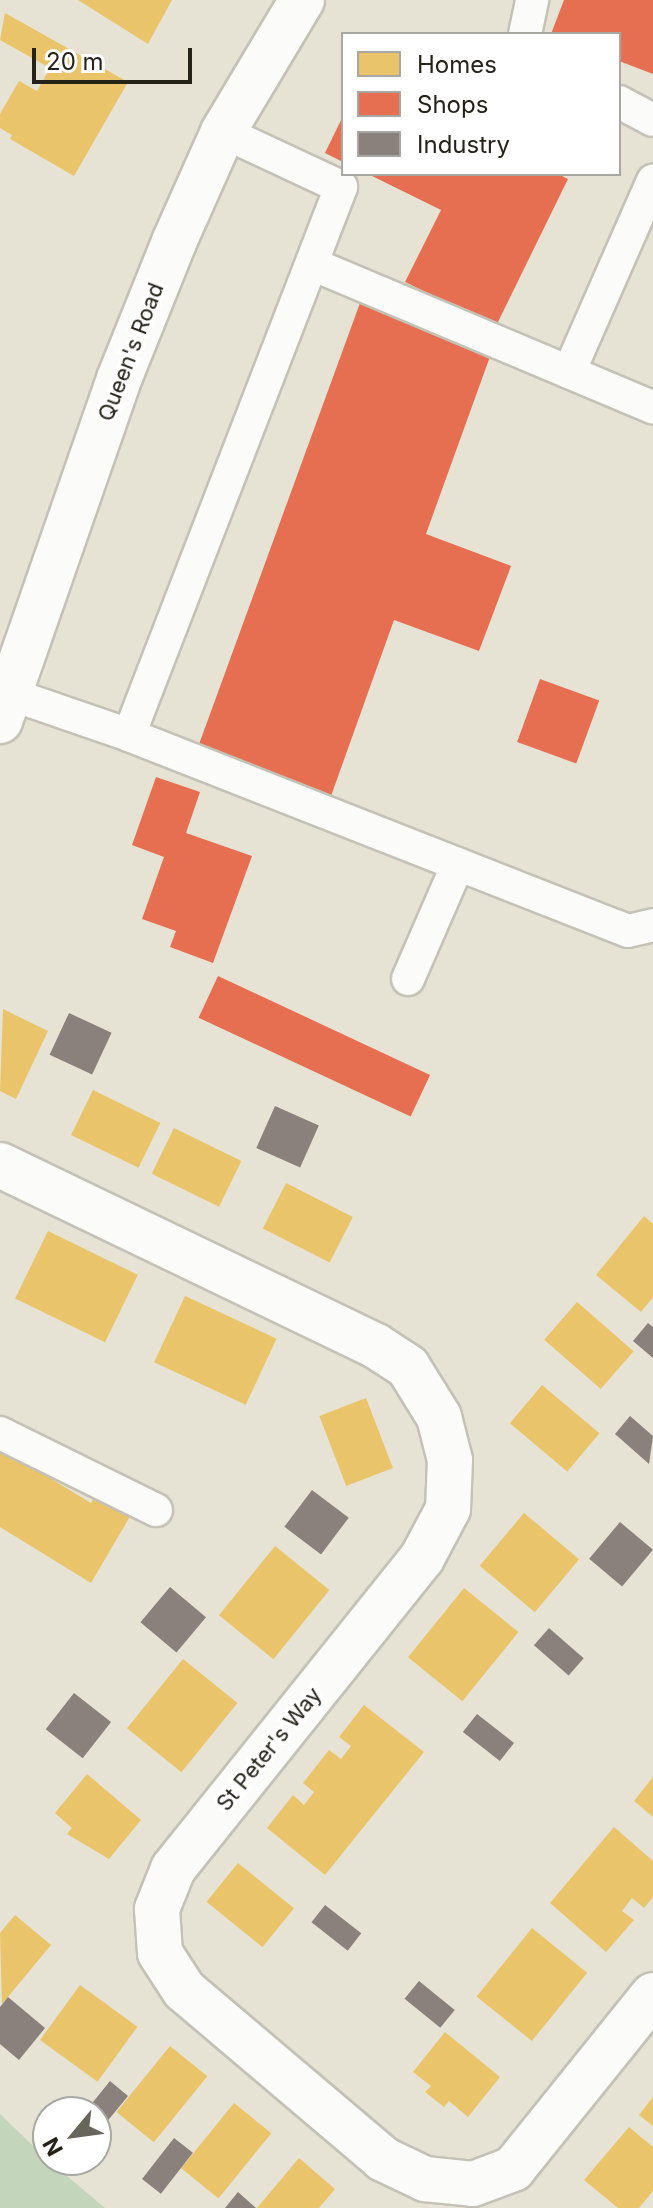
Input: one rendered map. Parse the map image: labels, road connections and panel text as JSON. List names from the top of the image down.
{
  "streets": {
    "street": ["Queen's Road", "St Peter's Way"]
  },
  "legend": ["Homes", "Shops", "Industry"],
  "scale_bar": "20 m",
  "north": "bottom left"
}
